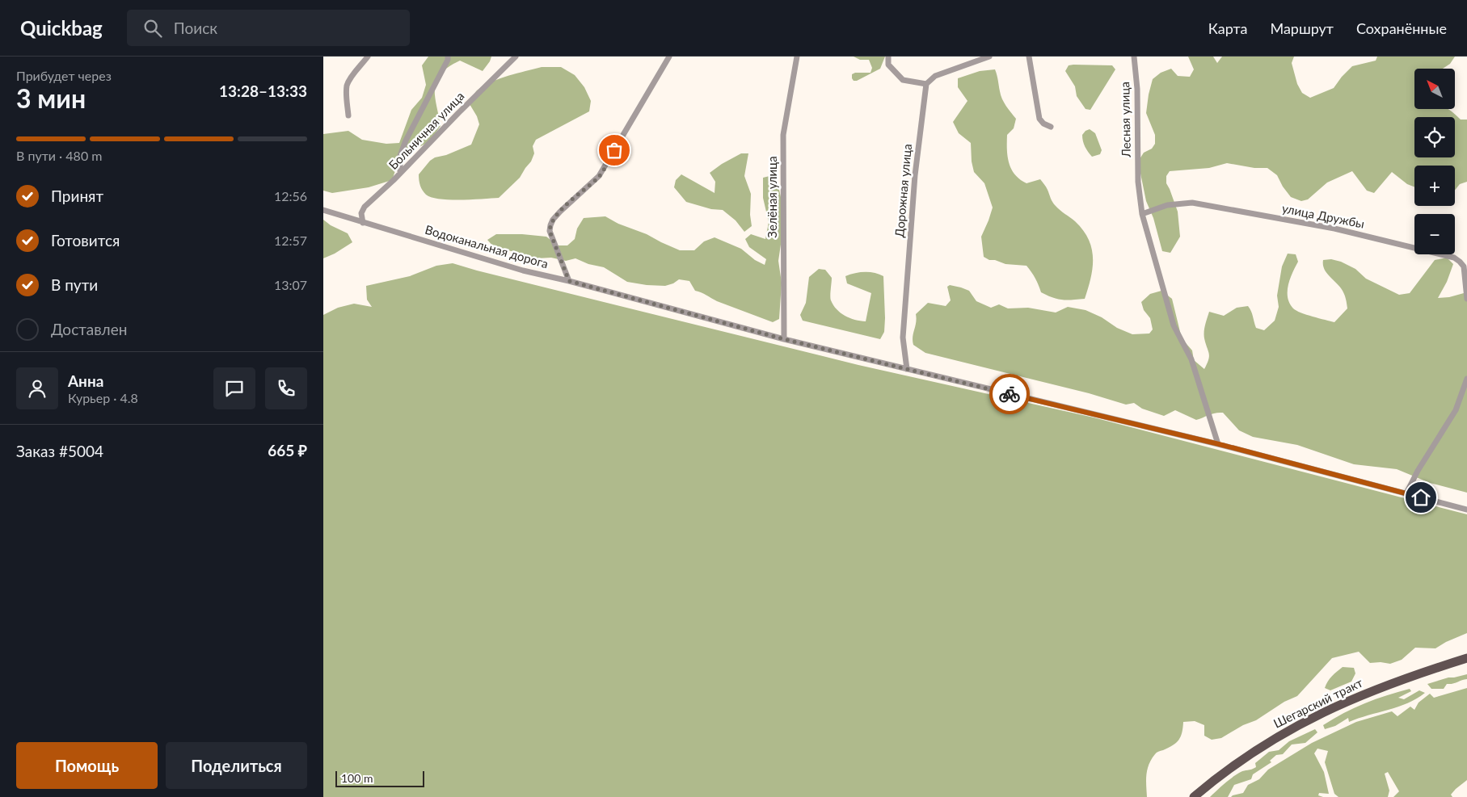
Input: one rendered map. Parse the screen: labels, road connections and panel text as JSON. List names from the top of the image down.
{
  "streets": {
    "main road": ["Шегарский тракт"],
    "street": [
      "Лесная улица",
      "Больничная улица",
      "Дорожная улица",
      "Зелёная улица",
      "улица Дружбы",
      "Водоканальная дорога"
    ]
  },
  "crossings": [
    ["Лесная улица", "улица Дружбы"],
    ["Лесная улица", "Водоканальная дорога"],
    ["Больничная улица", "Водоканальная дорога"],
    ["Дорожная улица", "Водоканальная дорога"],
    ["Зелёная улица", "Водоканальная дорога"]
  ],
  "scale_bar": "100 m",
  "north": "top left",
  "page": {
    "header": "Quickbag",
    "search": "Поиск",
    "nav": ["Карта", "Маршрут", "Сохранённые"],
    "heading": ["3 мин", "Прибудет через", "13:28–13:33"],
    "panel": [
      "Анна",
      "Курьер · 4.8",
      "Заказ #5004",
      "665 ₽"
    ],
    "map_buttons": ["+", "−"],
    "bar": "В пути · 480 m",
    "list": [
      ["Принят", "12:56"],
      ["Готовится", "12:57"],
      ["В пути", "13:07"],
      "Доставлен"
    ],
    "buttons": ["Помощь", "Поделиться"],
    "scale": "100 m"
  }
}
